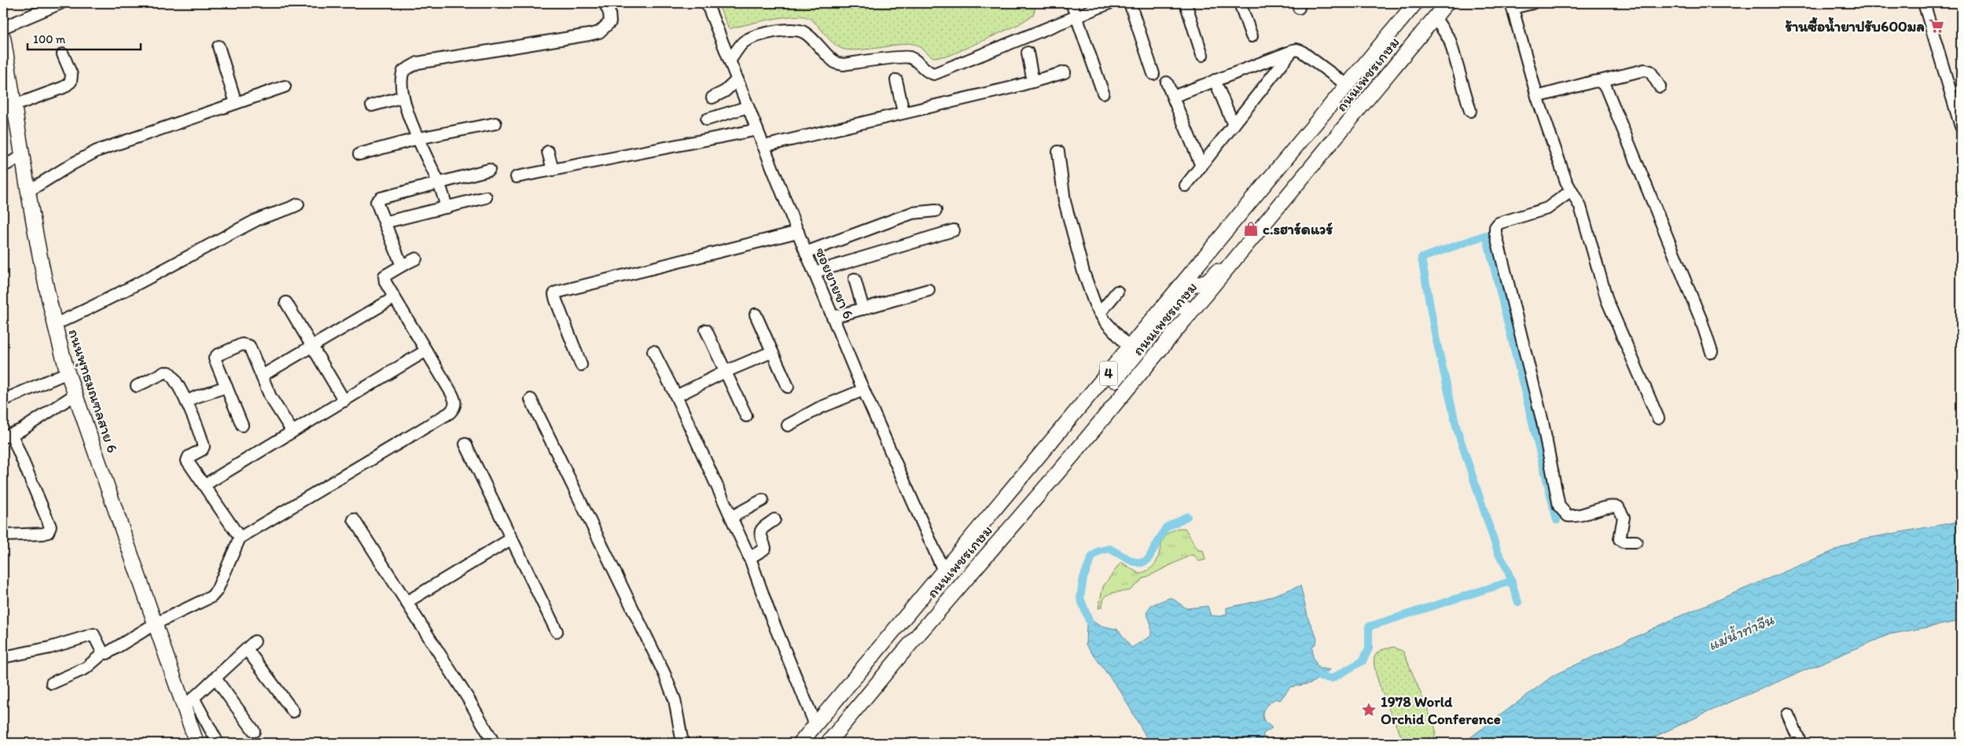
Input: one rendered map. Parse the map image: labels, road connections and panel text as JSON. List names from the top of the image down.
{
  "streets": {
    "main road": ["ถนนเพชรเกษม", "4", "ถนนพุทธมณฑลสาย 6"],
    "street": ["ซอยยายชา 6"]
  },
  "crossings": [
    ["ถนนเพชรเกษม", "ซอยยายชา 6"]
  ],
  "water": ["แม่น้ำท่าจีน"],
  "places": {
    "supermarket": ["ร้านซื้อน้ำยาปรับ600มล"],
    "shop": ["c.sฮาร์ดแวร์"],
    "place": ["1978 World Orchid Conference"]
  },
  "scale_bar": "100 m"
}
